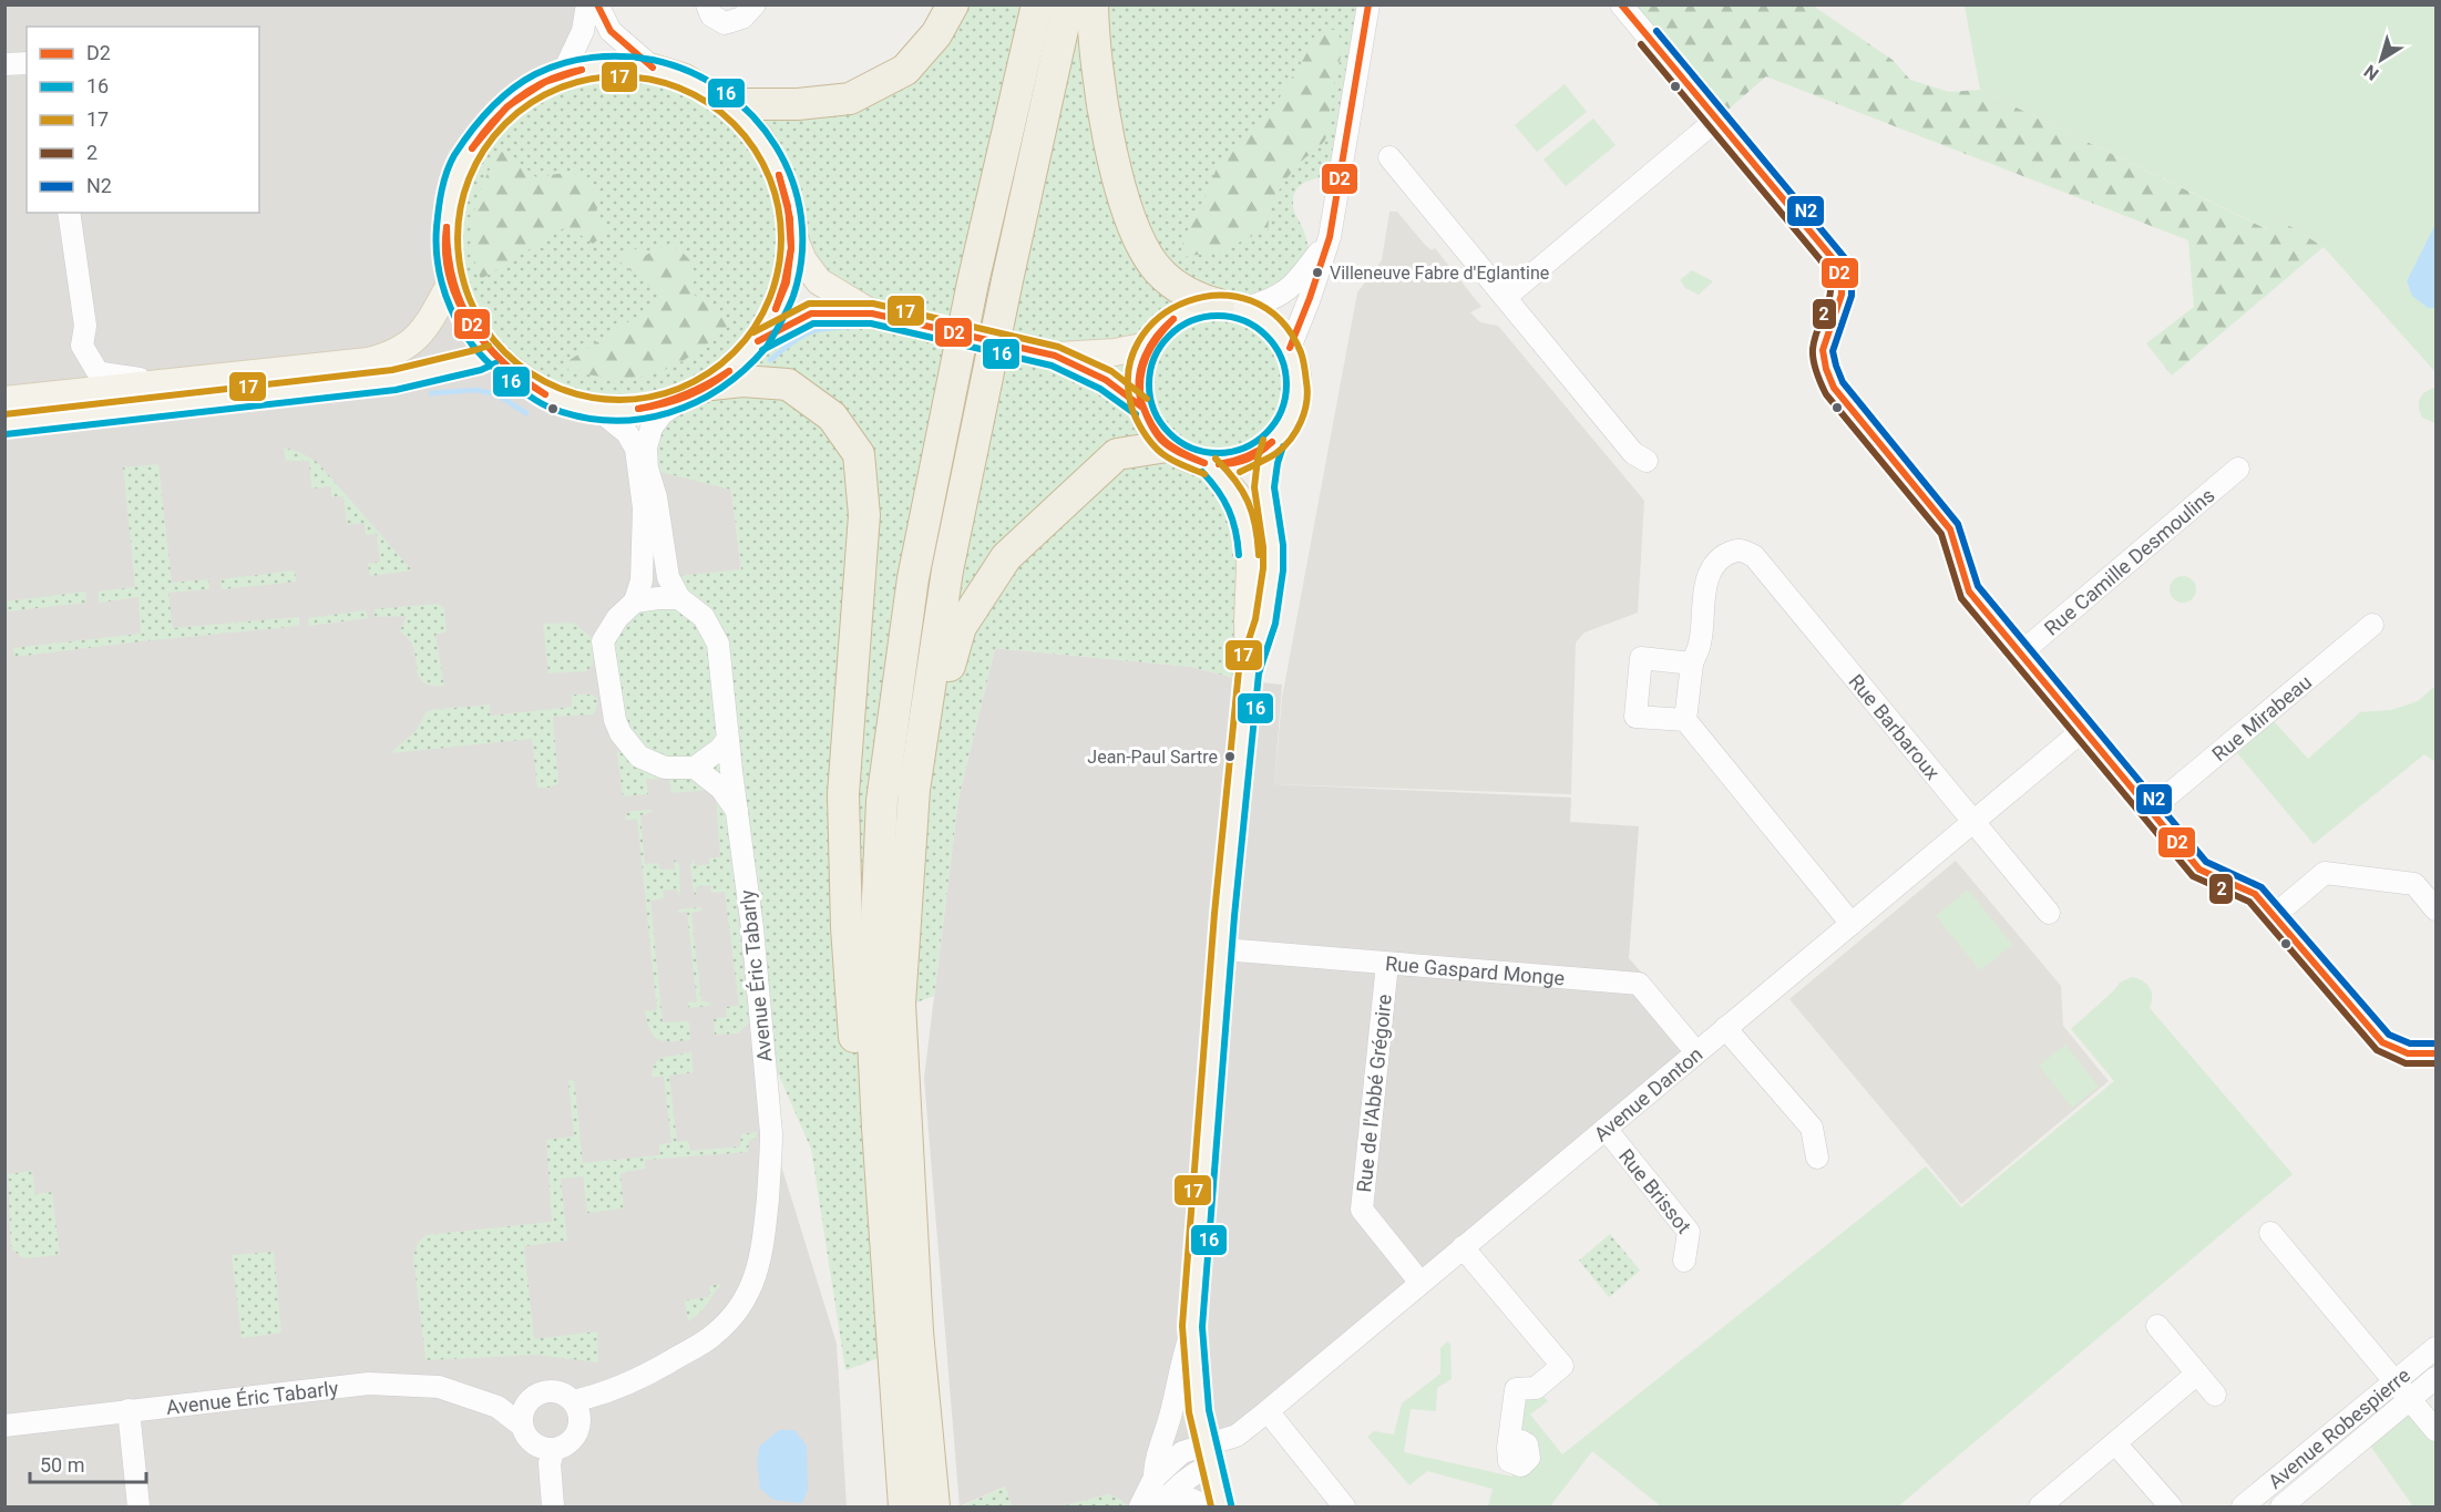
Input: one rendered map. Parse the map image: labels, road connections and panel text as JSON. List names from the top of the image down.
{
  "streets": {
    "street": [
      "Rue Camille Desmoulins",
      "Rue Mirabeau",
      "Rue Barbaroux",
      "Rue Gaspard Monge",
      "Avenue Éric Tabarly",
      "Rue de l'Abbé Grégoire",
      "Avenue Danton",
      "Rue Brissot",
      "Avenue Robespierre"
    ]
  },
  "crossings": [
    ["Rue Barbaroux", "Avenue Danton"],
    ["Rue Gaspard Monge", "Rue de l'Abbé Grégoire"],
    ["Rue Gaspard Monge", "Avenue Danton"],
    ["Rue de l'Abbé Grégoire", "Avenue Danton"],
    ["Avenue Danton", "Rue Brissot"]
  ],
  "places": ["Villeneuve Fabre d'Eglantine", "Jean-Paul Sartre"],
  "lines": [
    "transit line D2",
    "transit line N2",
    "transit line 2",
    "transit line 16",
    "transit line 17"
  ],
  "legend": [
    "D2",
    "16",
    "17",
    "2",
    "N2"
  ],
  "scale_bar": "50 m",
  "north": "bottom left"
}
